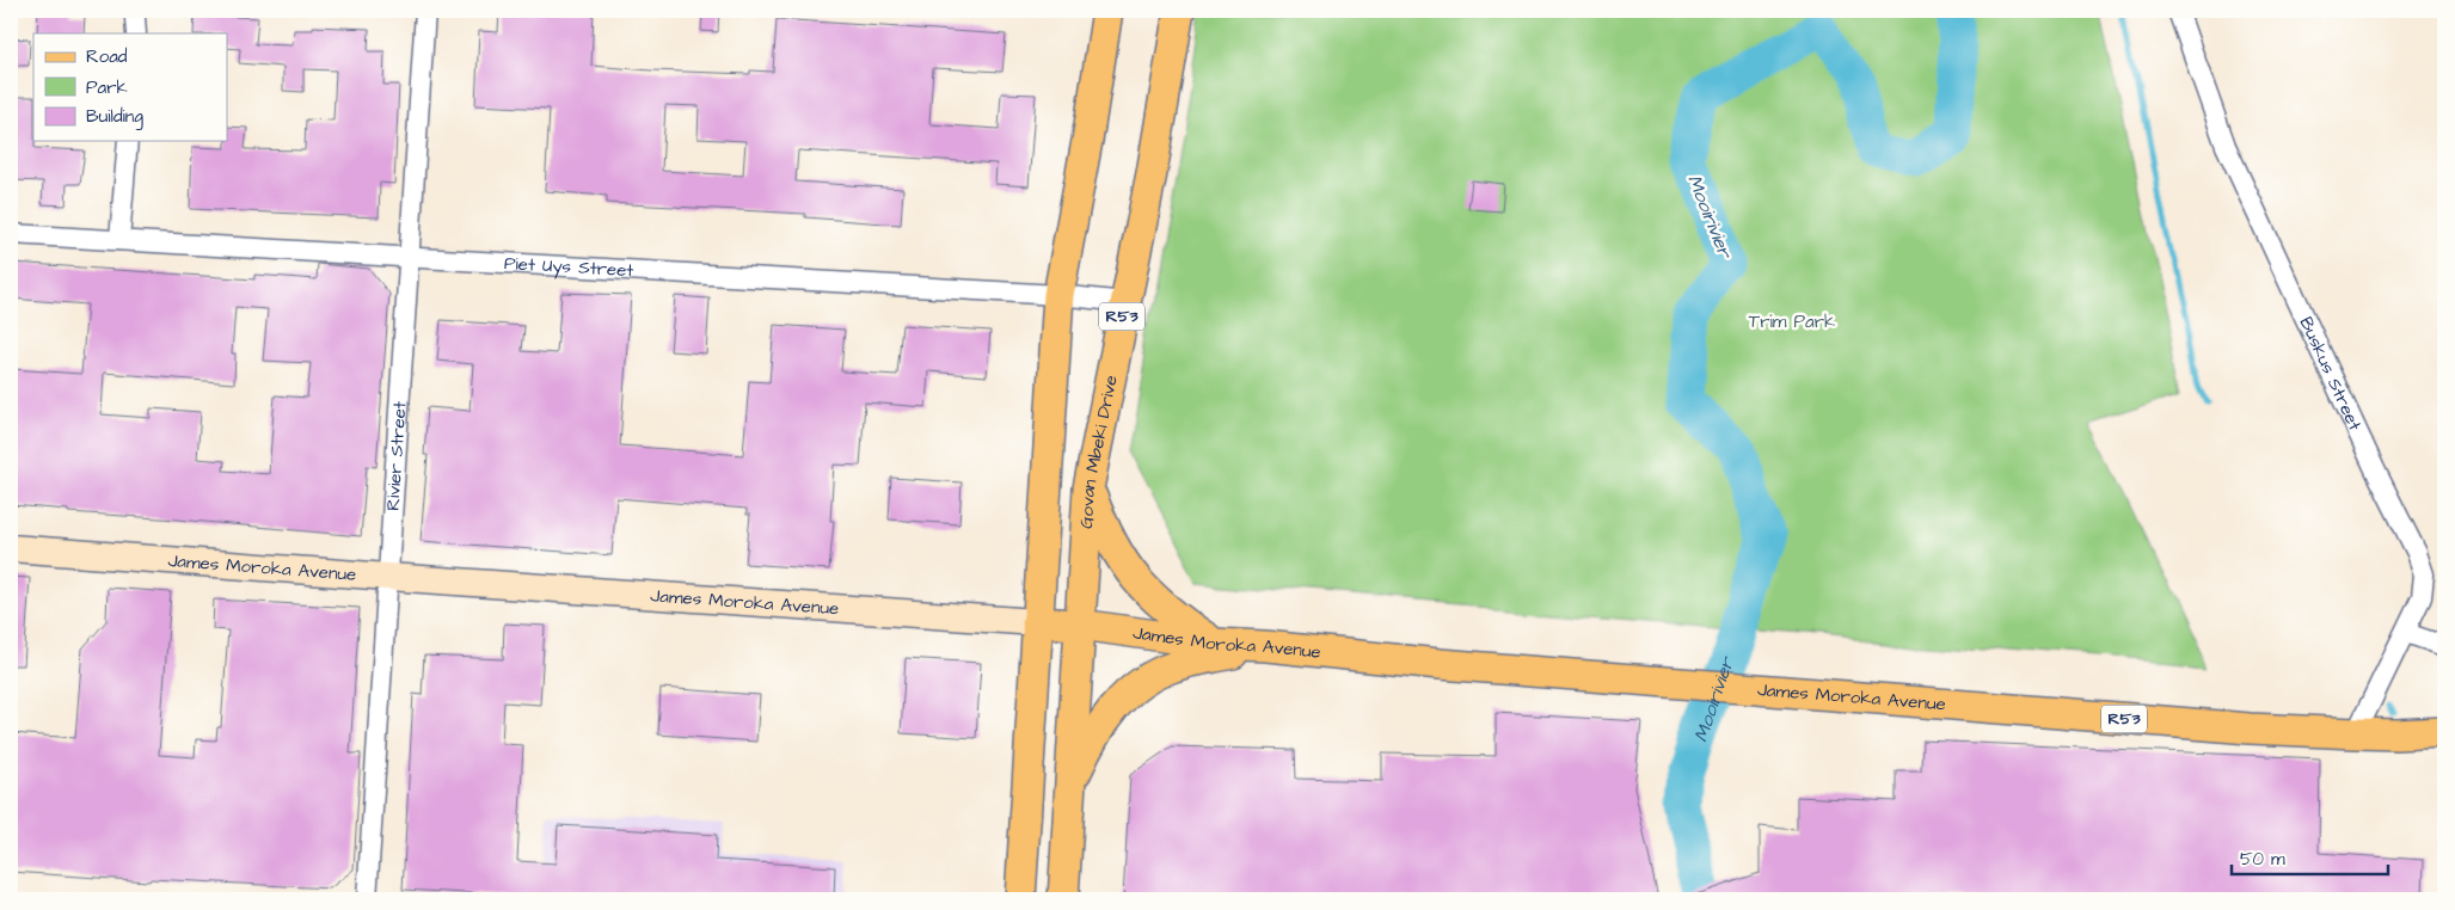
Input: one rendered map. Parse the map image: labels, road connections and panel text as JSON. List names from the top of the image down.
{
  "streets": {
    "main road": ["R53", "Govan Mbeki Drive", "James Moroka Avenue"],
    "street": ["Piet Uys Street", "Buskus Street", "Rivier Street"]
  },
  "crossings": [
    ["Piet Uys Street", "Govan Mbeki Drive"],
    ["Piet Uys Street", "Rivier Street"],
    ["Buskus Street", "James Moroka Avenue"],
    ["Govan Mbeki Drive", "James Moroka Avenue"],
    ["Rivier Street", "James Moroka Avenue"]
  ],
  "water": ["Mooirivier"],
  "parks": ["Trim Park"],
  "legend": ["Road", "Park", "Building"],
  "scale_bar": "50 m"
}
